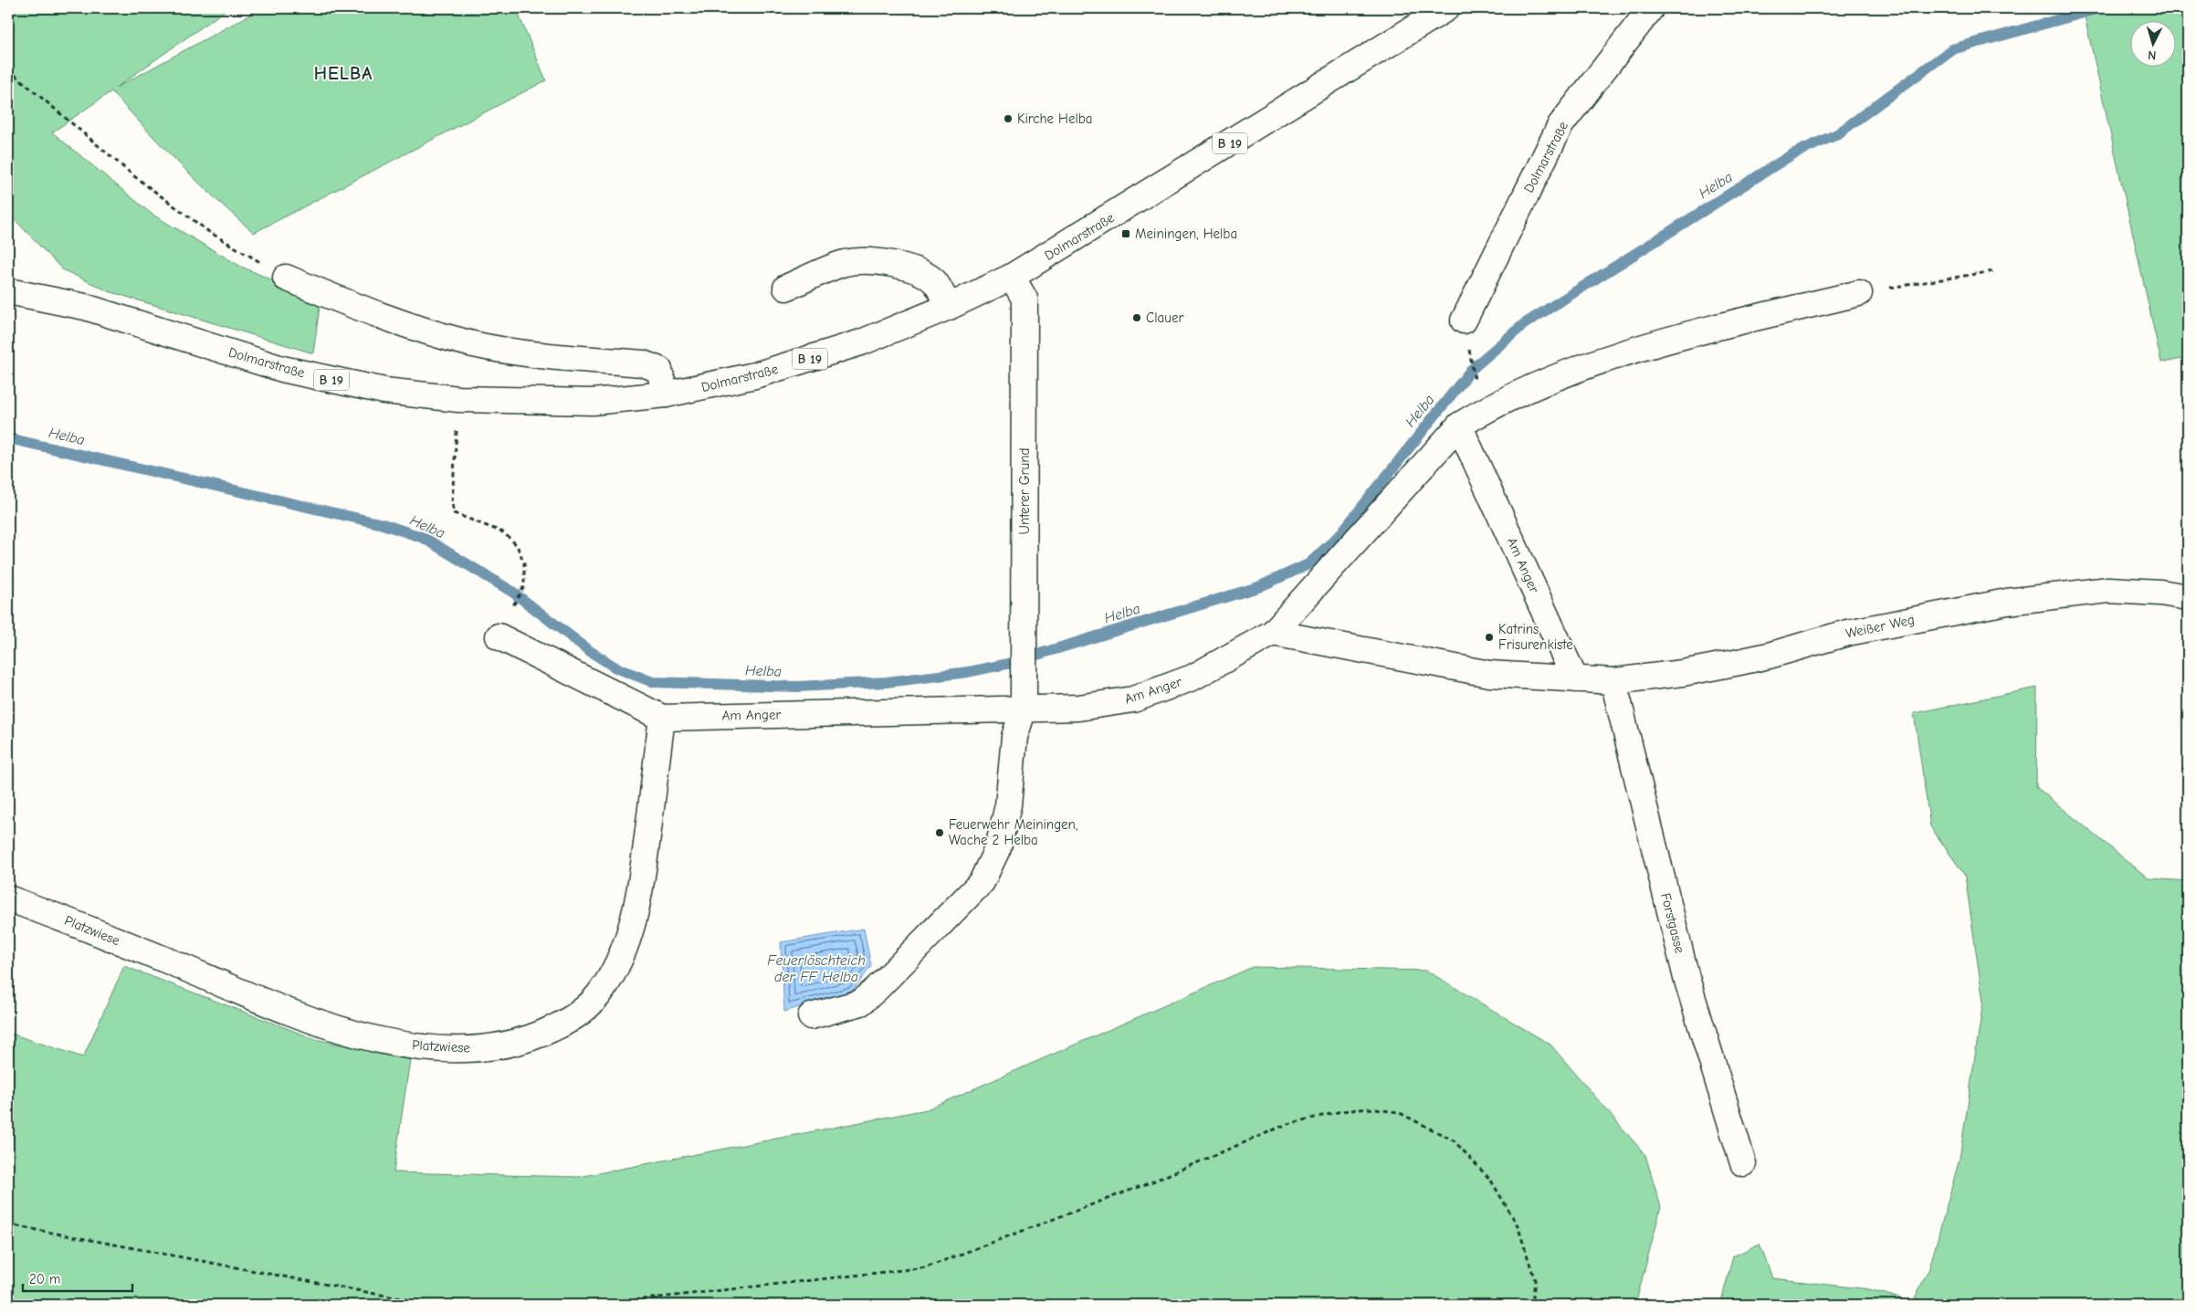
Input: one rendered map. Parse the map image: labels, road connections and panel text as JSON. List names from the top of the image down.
{
  "streets": {
    "street": [
      "B 19",
      "Dolmarstraße",
      "Unterer Grund",
      "Am Anger",
      "Weißer Weg",
      "Forstgasse",
      "Platzwiese"
    ]
  },
  "crossings": [
    ["Dolmarstraße", "Unterer Grund"],
    ["Unterer Grund", "Am Anger"],
    ["Am Anger", "Weißer Weg"],
    ["Am Anger", "Platzwiese"],
    ["Weißer Weg", "Forstgasse"]
  ],
  "districts": ["HELBA"],
  "water": ["Helba", "Feuerlöschteich der FF Helba"],
  "places": {
    "other": [
      "Kirche Helba",
      "Clauer",
      "Katrins Frisurenkiste",
      "Feuerwehr Meiningen, Wache 2 Helba"
    ],
    "transit": ["Meiningen, Helba"]
  },
  "scale_bar": "20 m",
  "north": "bottom"
}
